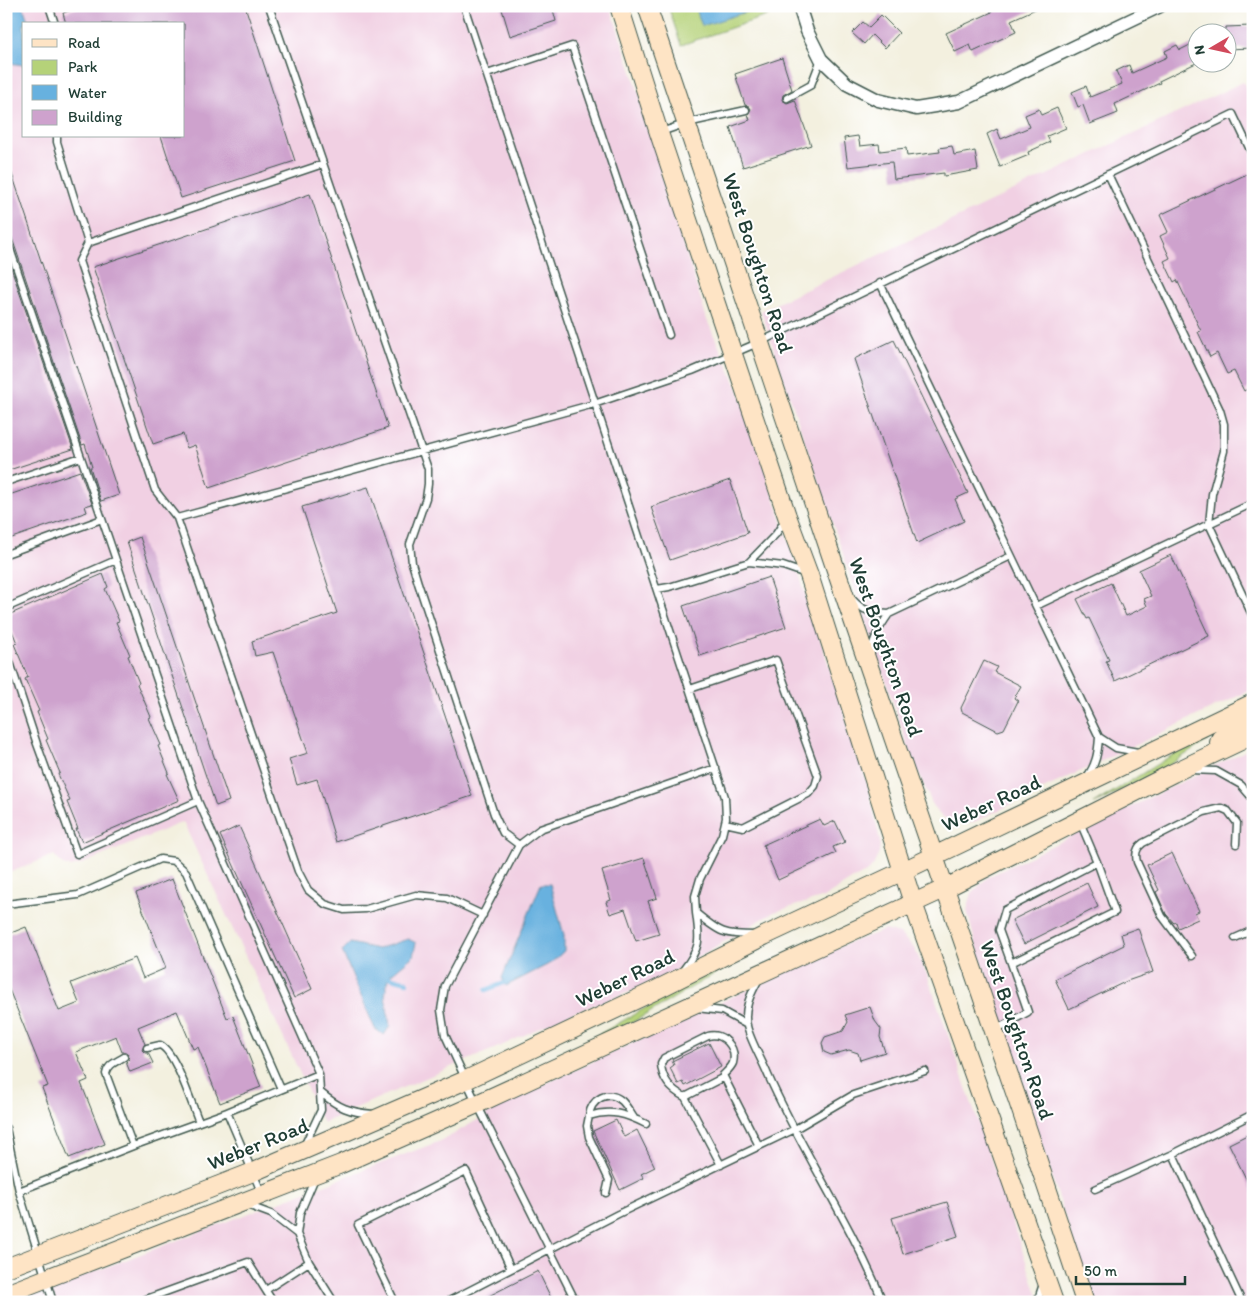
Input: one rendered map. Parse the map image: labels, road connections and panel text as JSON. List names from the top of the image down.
{
  "streets": {
    "main road": ["West Boughton Road", "Weber Road"]
  },
  "crossings": [
    ["West Boughton Road", "Weber Road"]
  ],
  "legend": [
    "Road",
    "Park",
    "Water",
    "Building"
  ],
  "scale_bar": "50 m",
  "north": "left"
}
